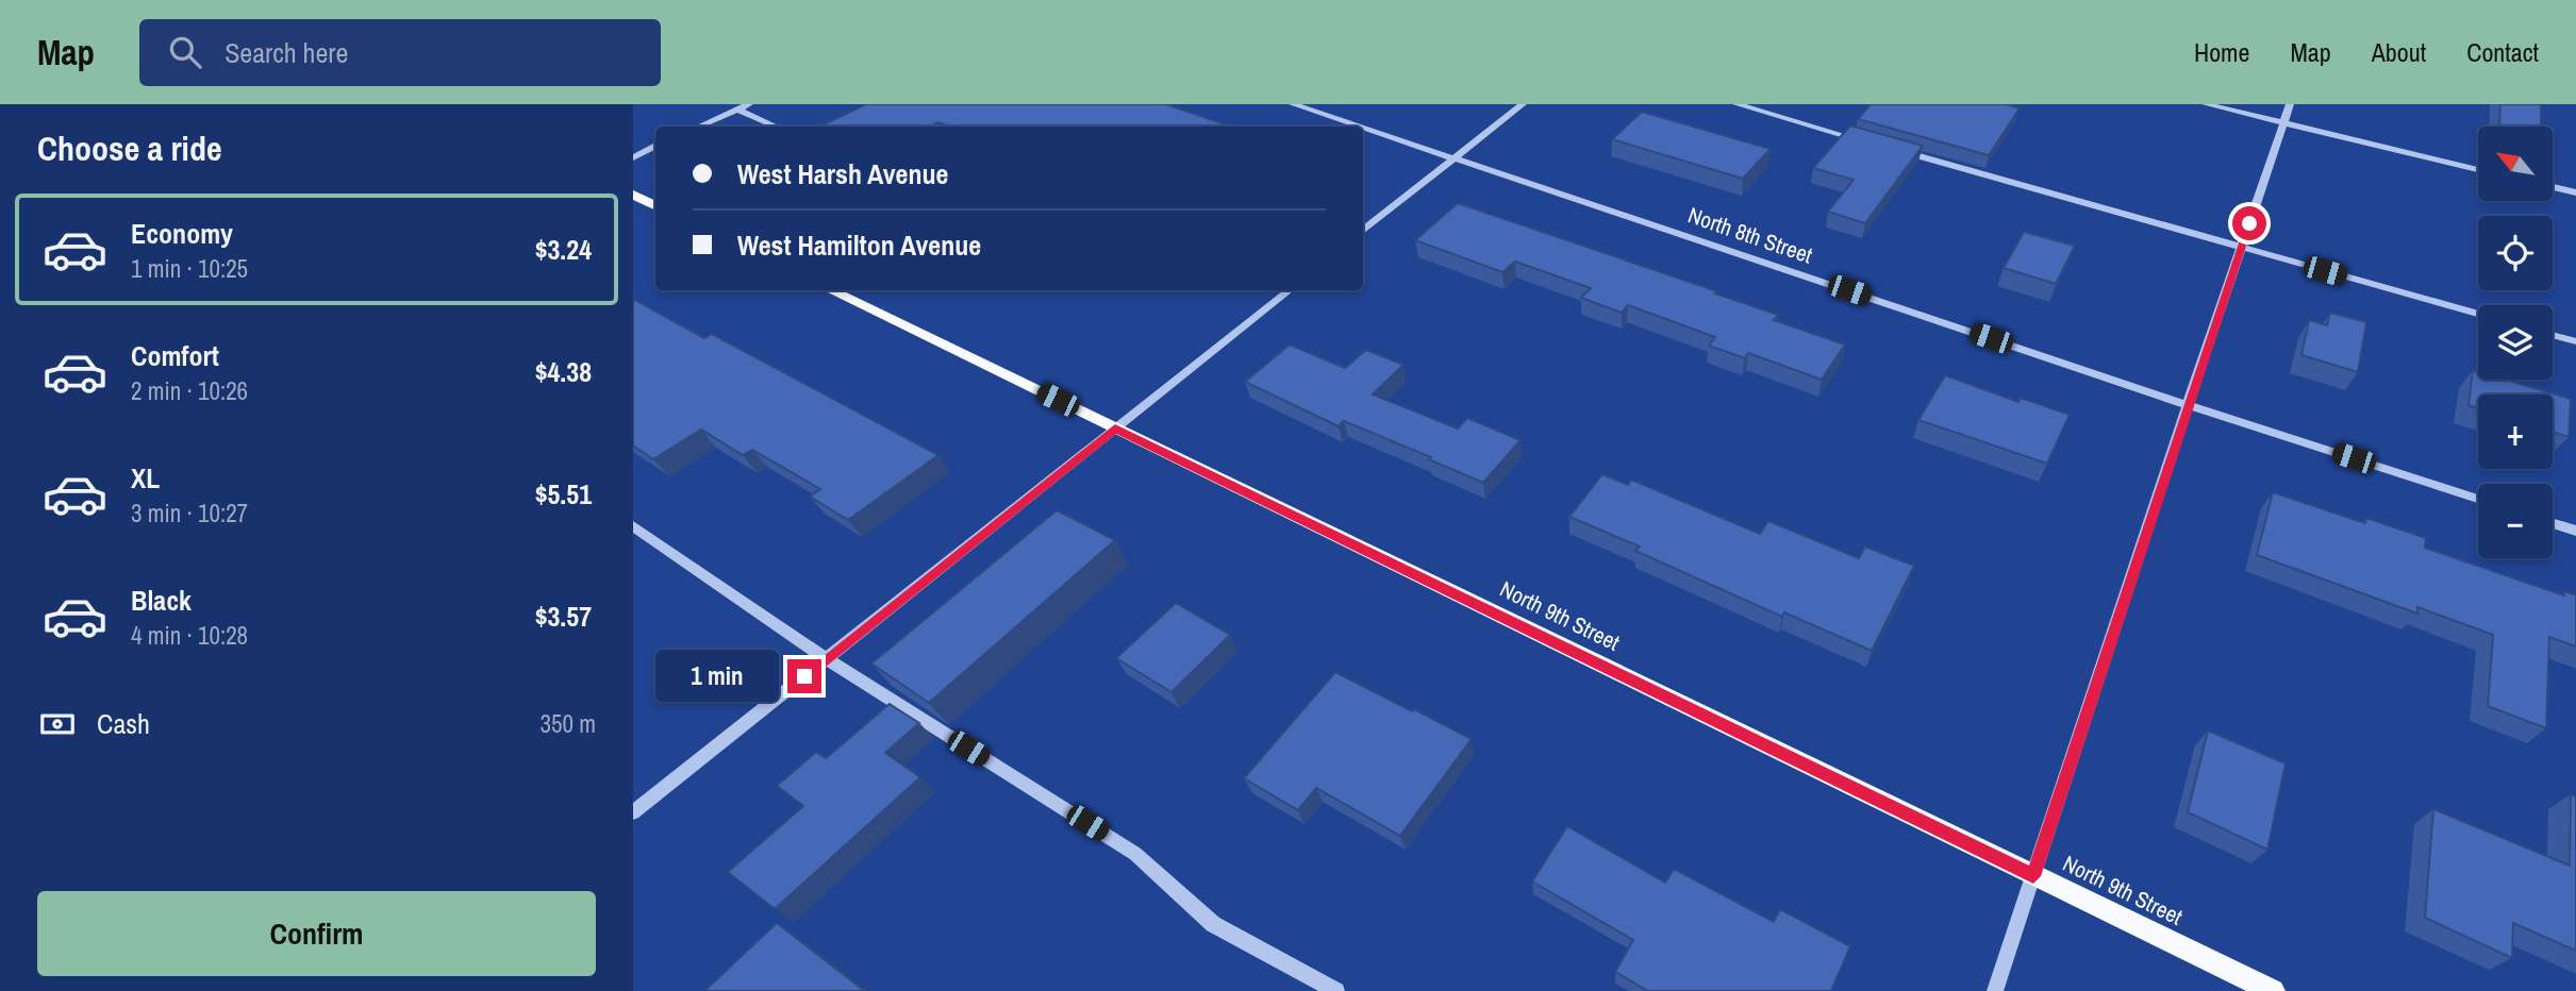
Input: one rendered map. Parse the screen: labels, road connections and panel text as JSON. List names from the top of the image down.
{
  "streets": {
    "main road": ["North 9th Street"],
    "street": ["North 8th Street"]
  },
  "north": "top left",
  "page": {
    "header": "Map",
    "search": "Search here",
    "nav": [
      "Home",
      "Map",
      "About",
      "Contact"
    ],
    "heading": "Choose a ride",
    "map_buttons": ["+", "−"],
    "banner": ["West Harsh Avenue", "West Hamilton Avenue"],
    "list": [
      {
        "name": "Economy",
        "note": "1 min · 10:25",
        "value": "$3.24"
      },
      {
        "name": "Comfort",
        "note": "2 min · 10:26",
        "value": "$4.38"
      },
      {
        "name": "XL",
        "note": "3 min · 10:27",
        "value": "$5.51"
      },
      {
        "name": "Black",
        "note": "4 min · 10:28",
        "value": "$3.57"
      }
    ],
    "bubble": "1 min",
    "pay": ["Cash", "350 m"],
    "buttons": "Confirm"
  }
}
